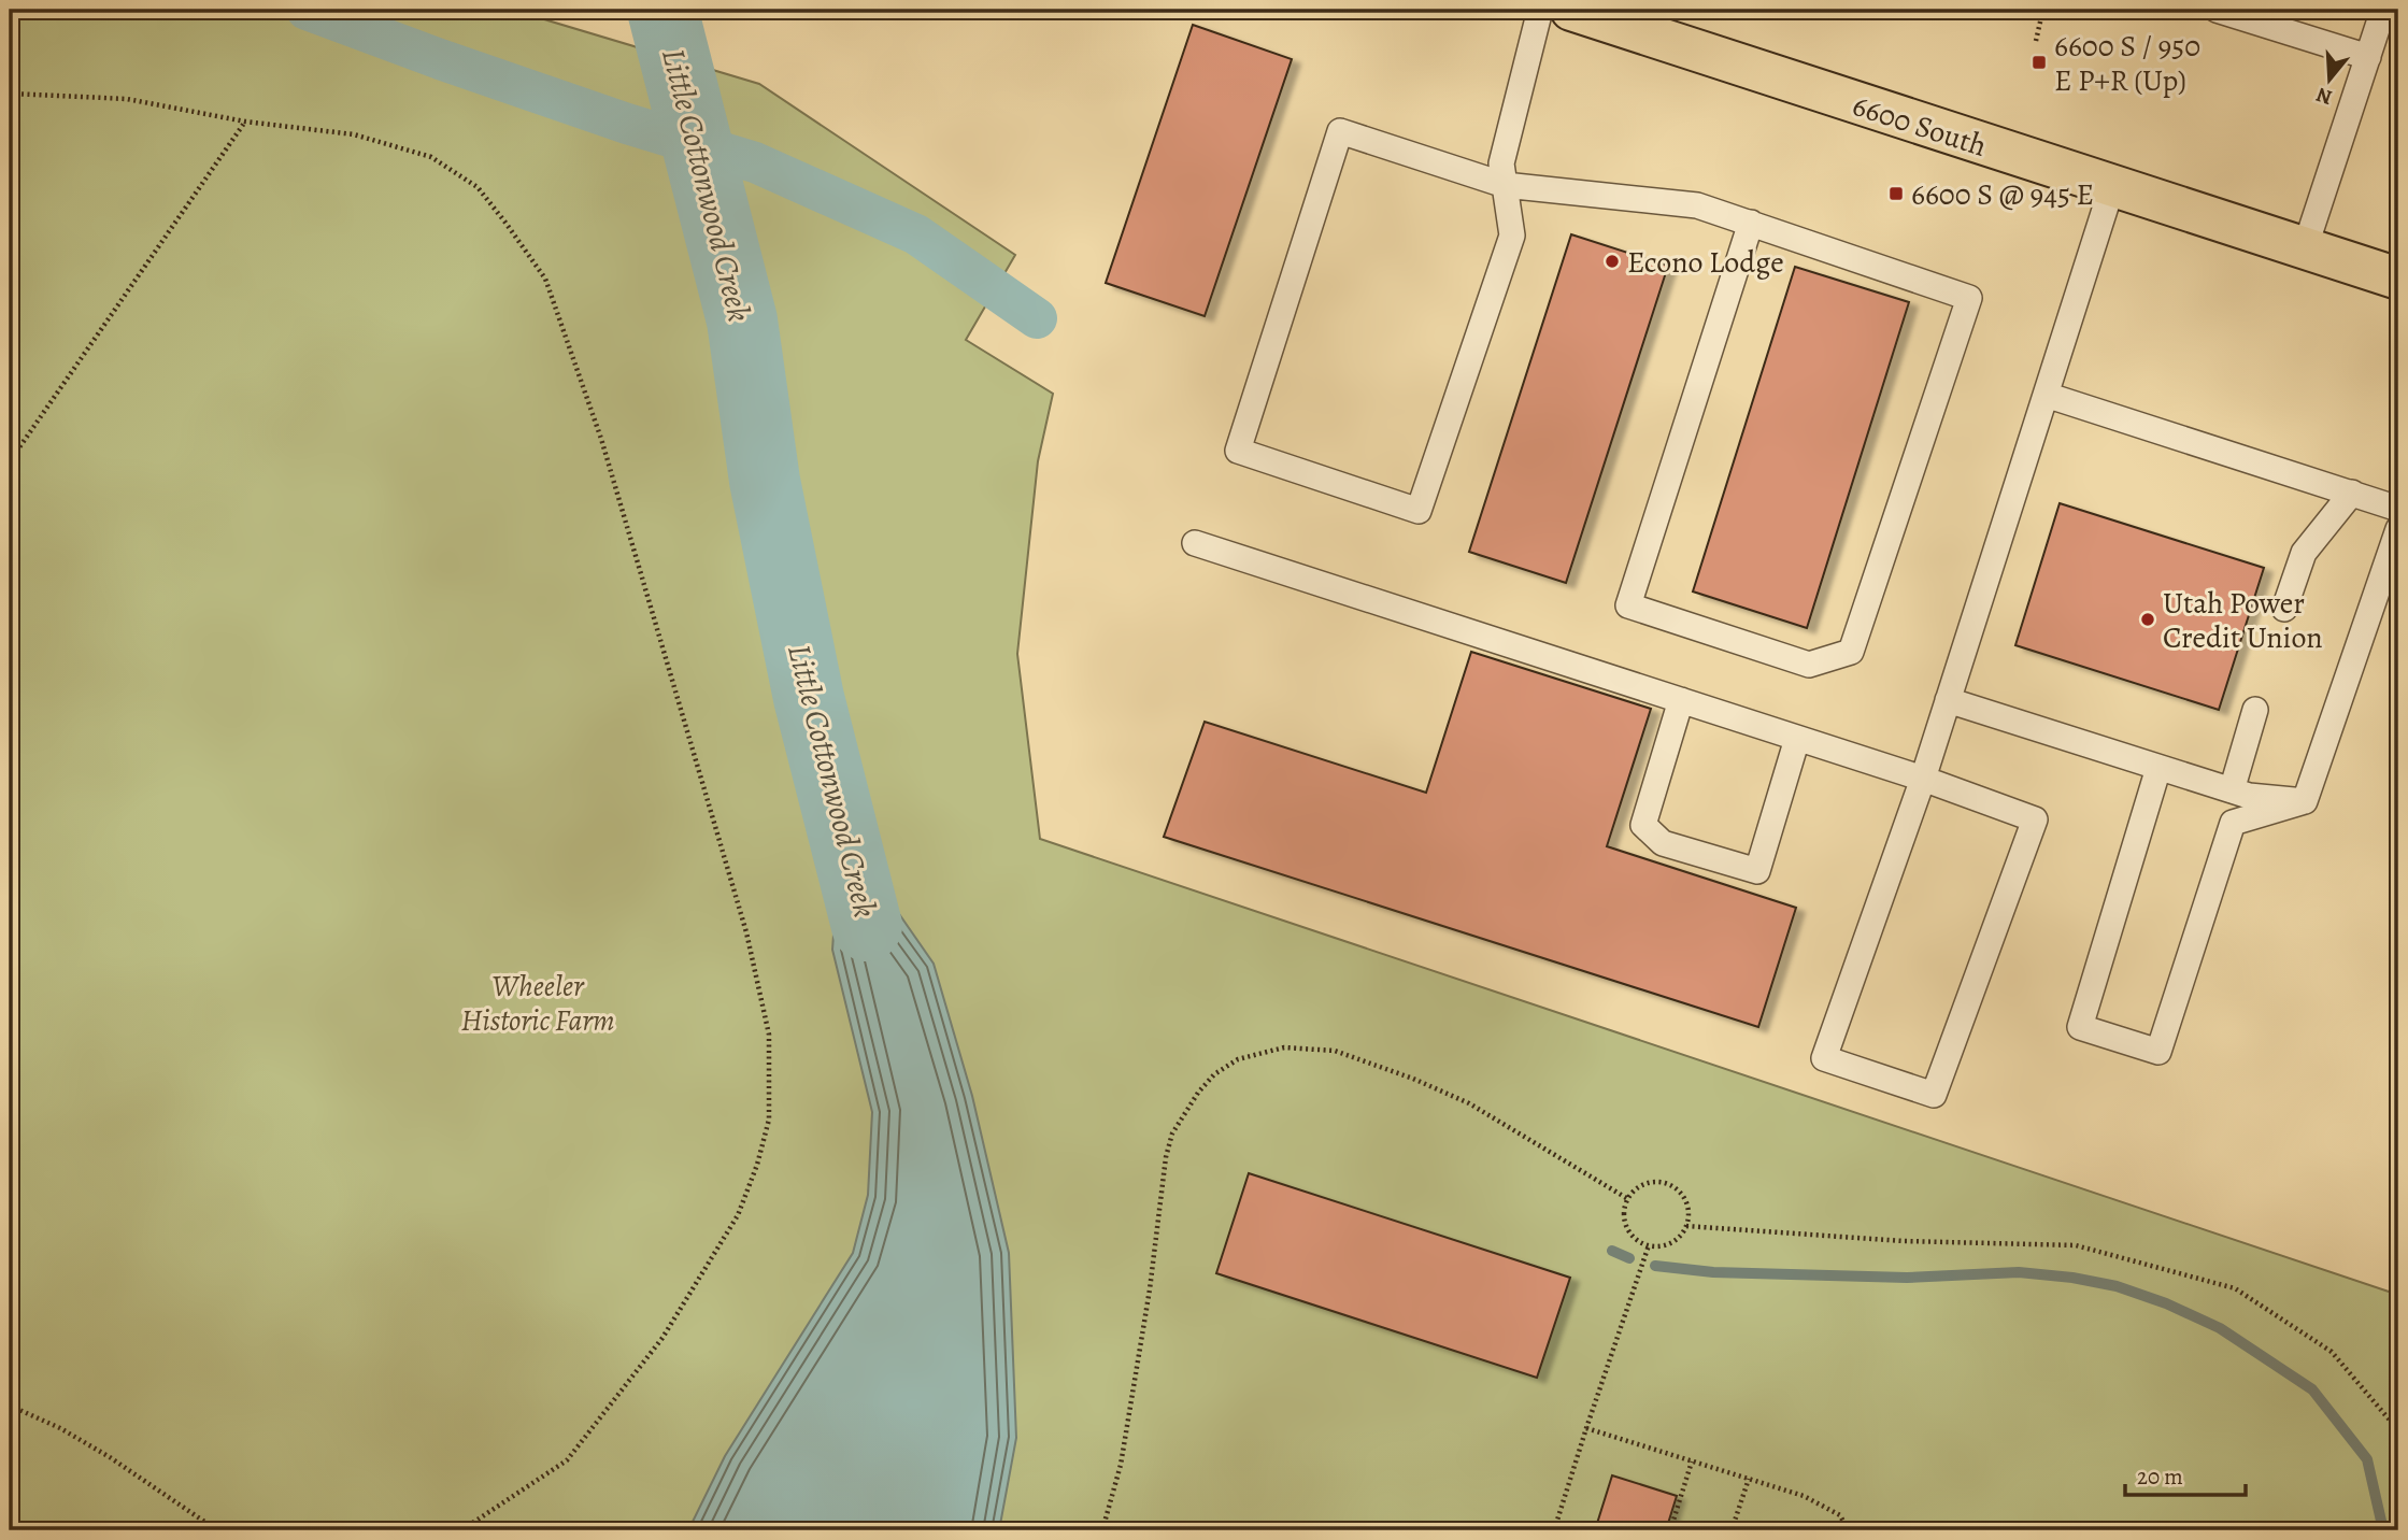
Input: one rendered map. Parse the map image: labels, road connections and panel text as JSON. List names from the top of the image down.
{
  "streets": {
    "main road": ["6600 South"]
  },
  "water": ["Little Cottonwood Creek"],
  "parks": ["Wheeler Historic Farm"],
  "places": {
    "transit": ["6600 S / 950 E P+R (Up)", "6600 S @ 945 E"],
    "other": ["Econo Lodge", "Utah Power Credit Union"]
  },
  "scale_bar": "20 m",
  "north": "bottom"
}
